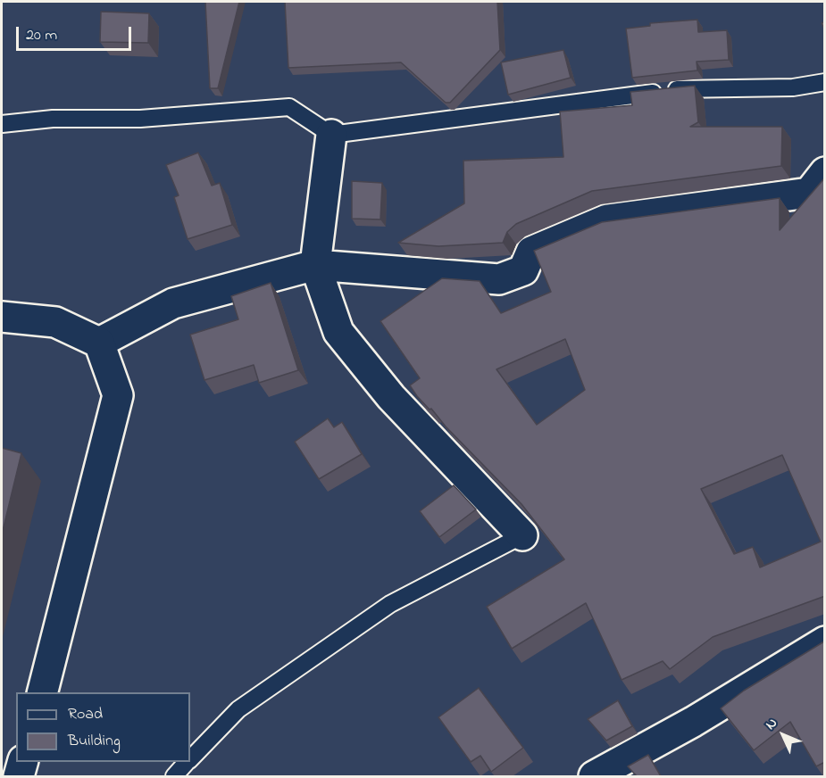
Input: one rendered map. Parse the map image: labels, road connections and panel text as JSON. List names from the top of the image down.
{
  "legend": ["Road", "Building"],
  "scale_bar": "20 m",
  "north": "top left"
}
